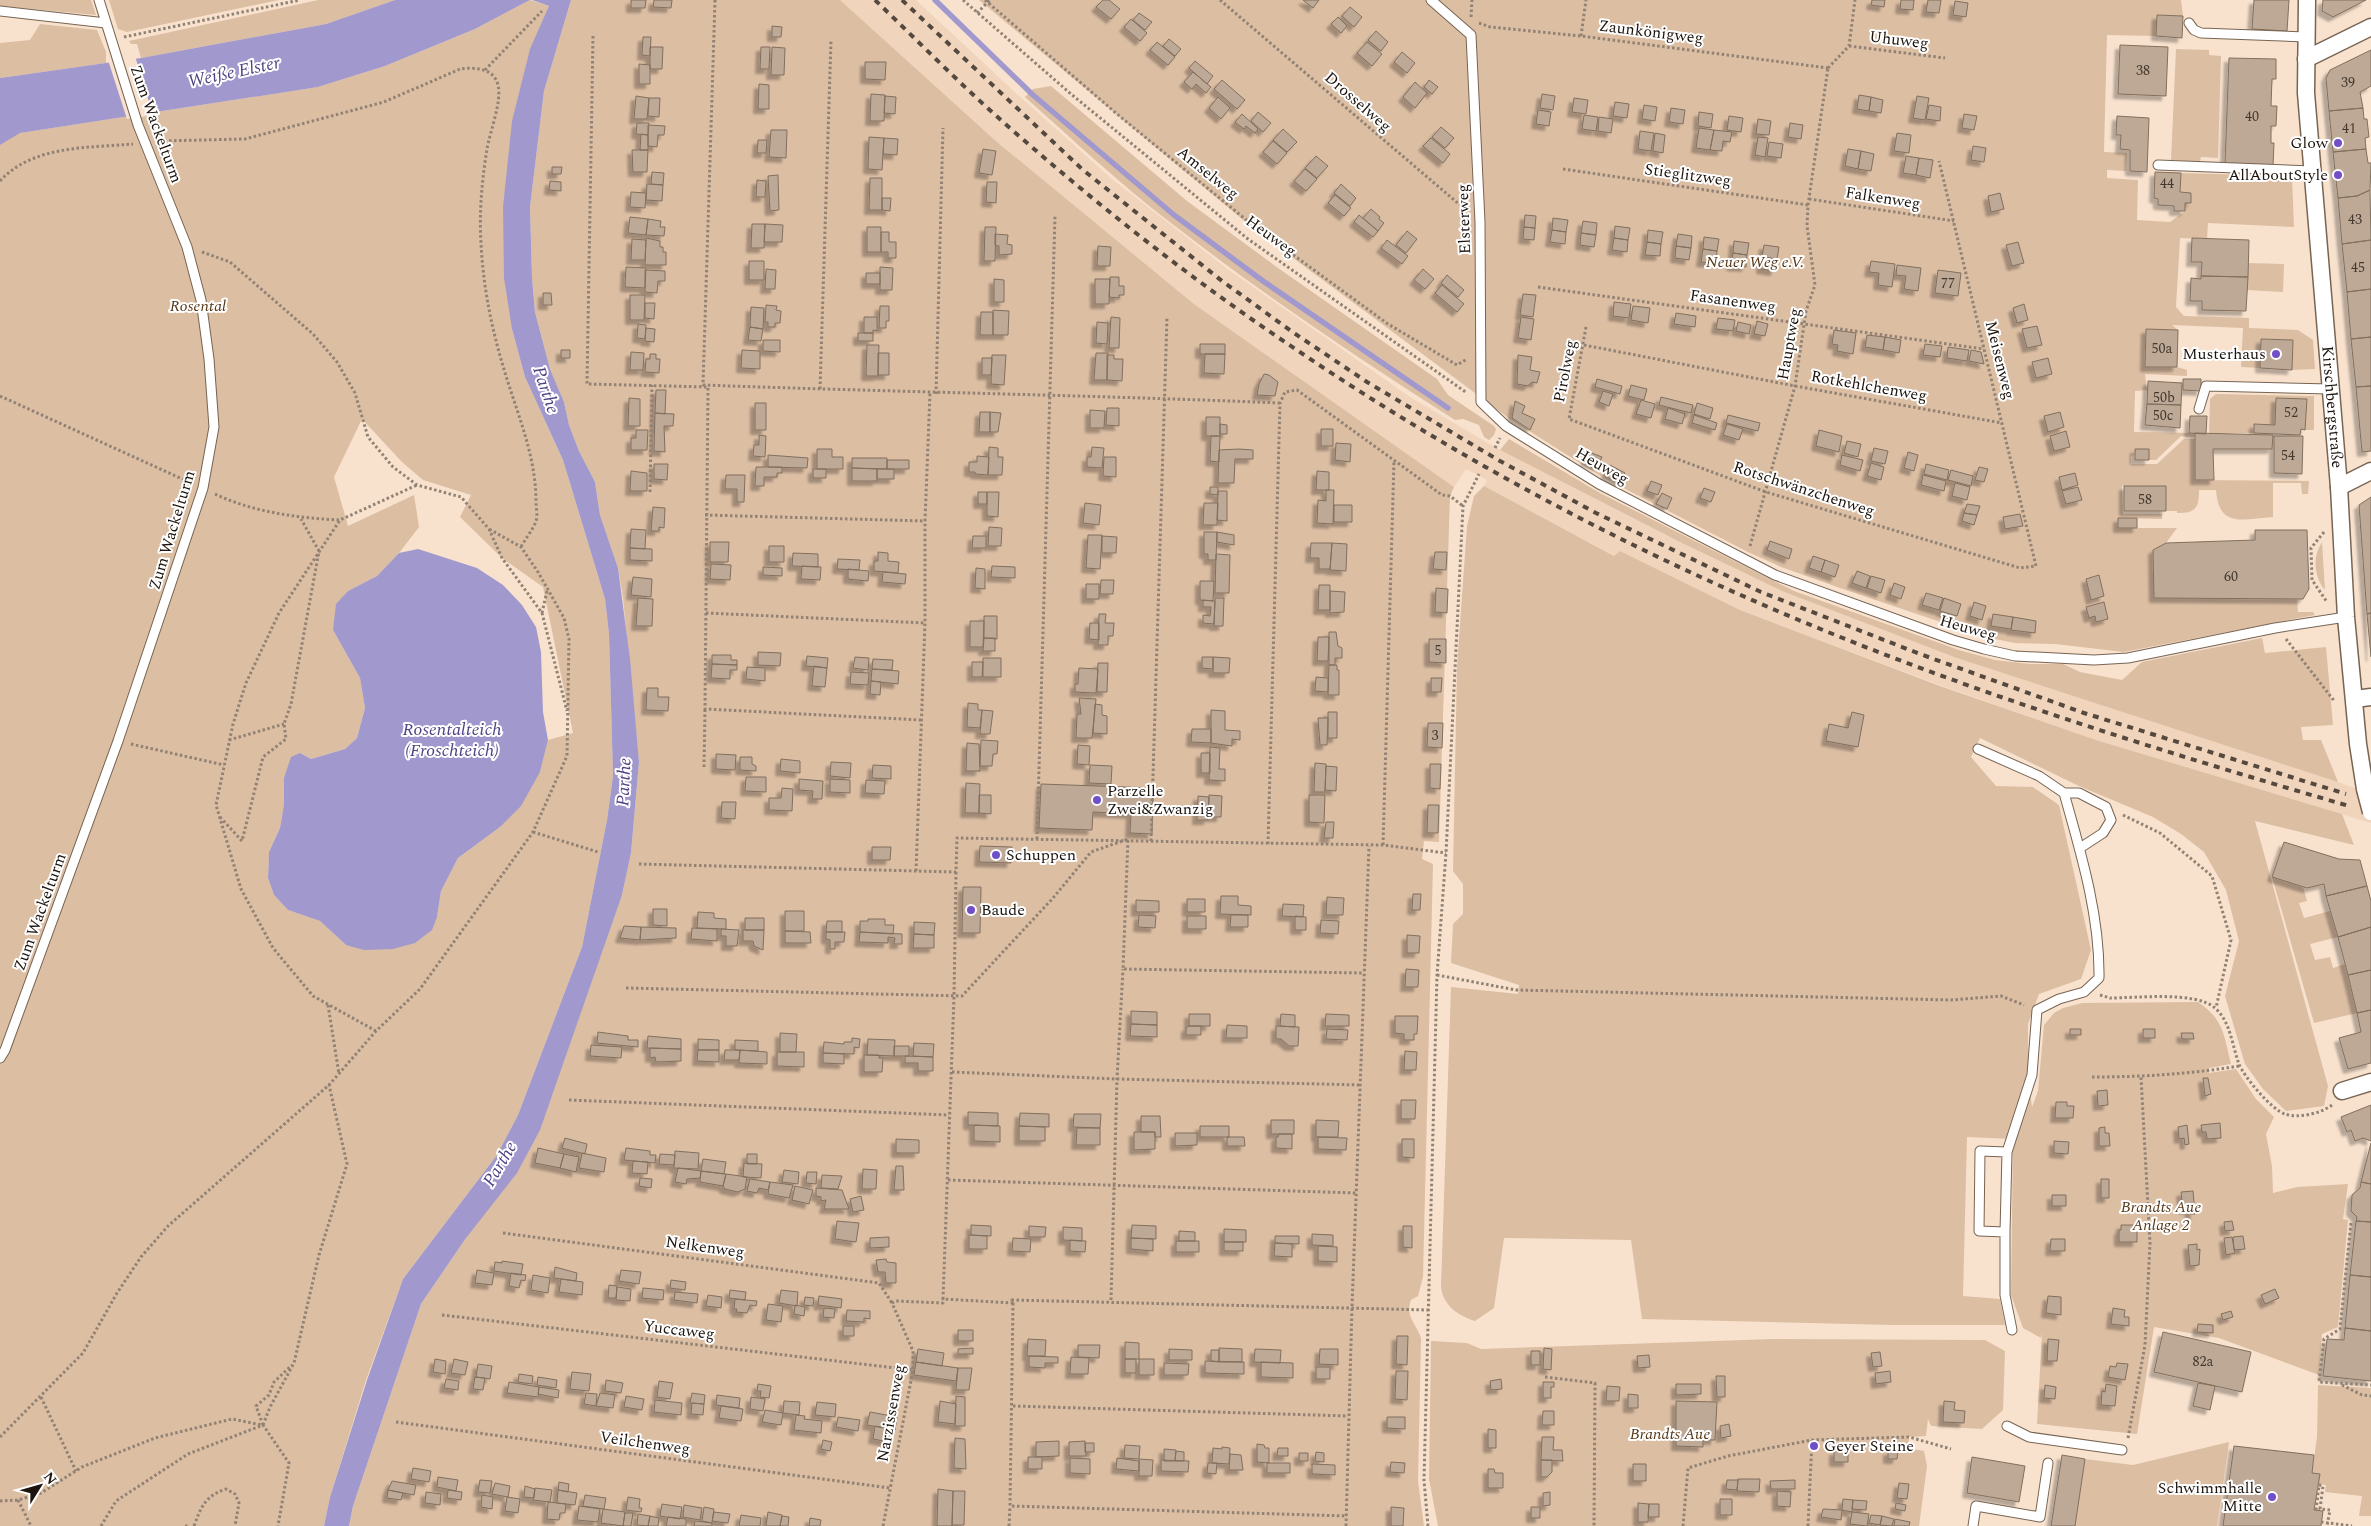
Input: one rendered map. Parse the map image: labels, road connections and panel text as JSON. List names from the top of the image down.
{
  "streets": {
    "street": ["Kirschbergstraße"],
    "lane": ["Zum Wackelturm", "Elsterweg", "Heuweg"],
    "path": [
      "Zaunkönigweg",
      "Uhuweg",
      "Drosselweg",
      "Amselweg",
      "Stieglitzweg",
      "Falkenweg",
      "Fasanenweg",
      "Hauptweg",
      "Meisenweg",
      "Pirolweg",
      "Rotkehlchenweg",
      "Rotschwänzchenweg",
      "Nelkenweg",
      "Yuccaweg",
      "Narzissenweg",
      "Veilchenweg"
    ]
  },
  "crossings": [
    ["Zaunkönigweg", "Hauptweg"],
    ["Drosselweg", "Elsterweg"],
    ["Amselweg", "Elsterweg"],
    ["Stieglitzweg", "Hauptweg"],
    ["Falkenweg", "Hauptweg"],
    ["Falkenweg", "Meisenweg"],
    ["Elsterweg", "Heuweg"],
    ["Heuweg", "Hauptweg"],
    ["Heuweg", "Kirschbergstraße"],
    ["Fasanenweg", "Hauptweg"],
    ["Fasanenweg", "Meisenweg"],
    ["Hauptweg", "Rotkehlchenweg"],
    ["Hauptweg", "Rotschwänzchenweg"],
    ["Meisenweg", "Rotkehlchenweg"],
    ["Meisenweg", "Rotschwänzchenweg"],
    ["Pirolweg", "Rotkehlchenweg"],
    ["Pirolweg", "Rotschwänzchenweg"],
    ["Nelkenweg", "Narzissenweg"],
    ["Yuccaweg", "Narzissenweg"],
    ["Narzissenweg", "Veilchenweg"]
  ],
  "water": ["Weiße Elster", "Parthe", "Rosentalteich (Froschteich)"],
  "parks": [
    "Neuer Weg e.V.",
    "Rosental",
    "Brandts Aue Anlage 2",
    "Brandts Aue"
  ],
  "places": [
    "Glow",
    "AllAboutStyle",
    "Musterhaus",
    "Parzelle Zwei&Zwanzig",
    "Schuppen",
    "Baude",
    "Geyer Steine",
    "Schwimmhalle Mitte"
  ],
  "house_numbers": [
    "38",
    "39",
    "40",
    "41",
    "44",
    "43",
    "45",
    "77",
    "50a",
    "50b",
    "52",
    "50c",
    "54",
    "58",
    "60",
    "5",
    "3",
    "82a"
  ],
  "north": "top right"
}
